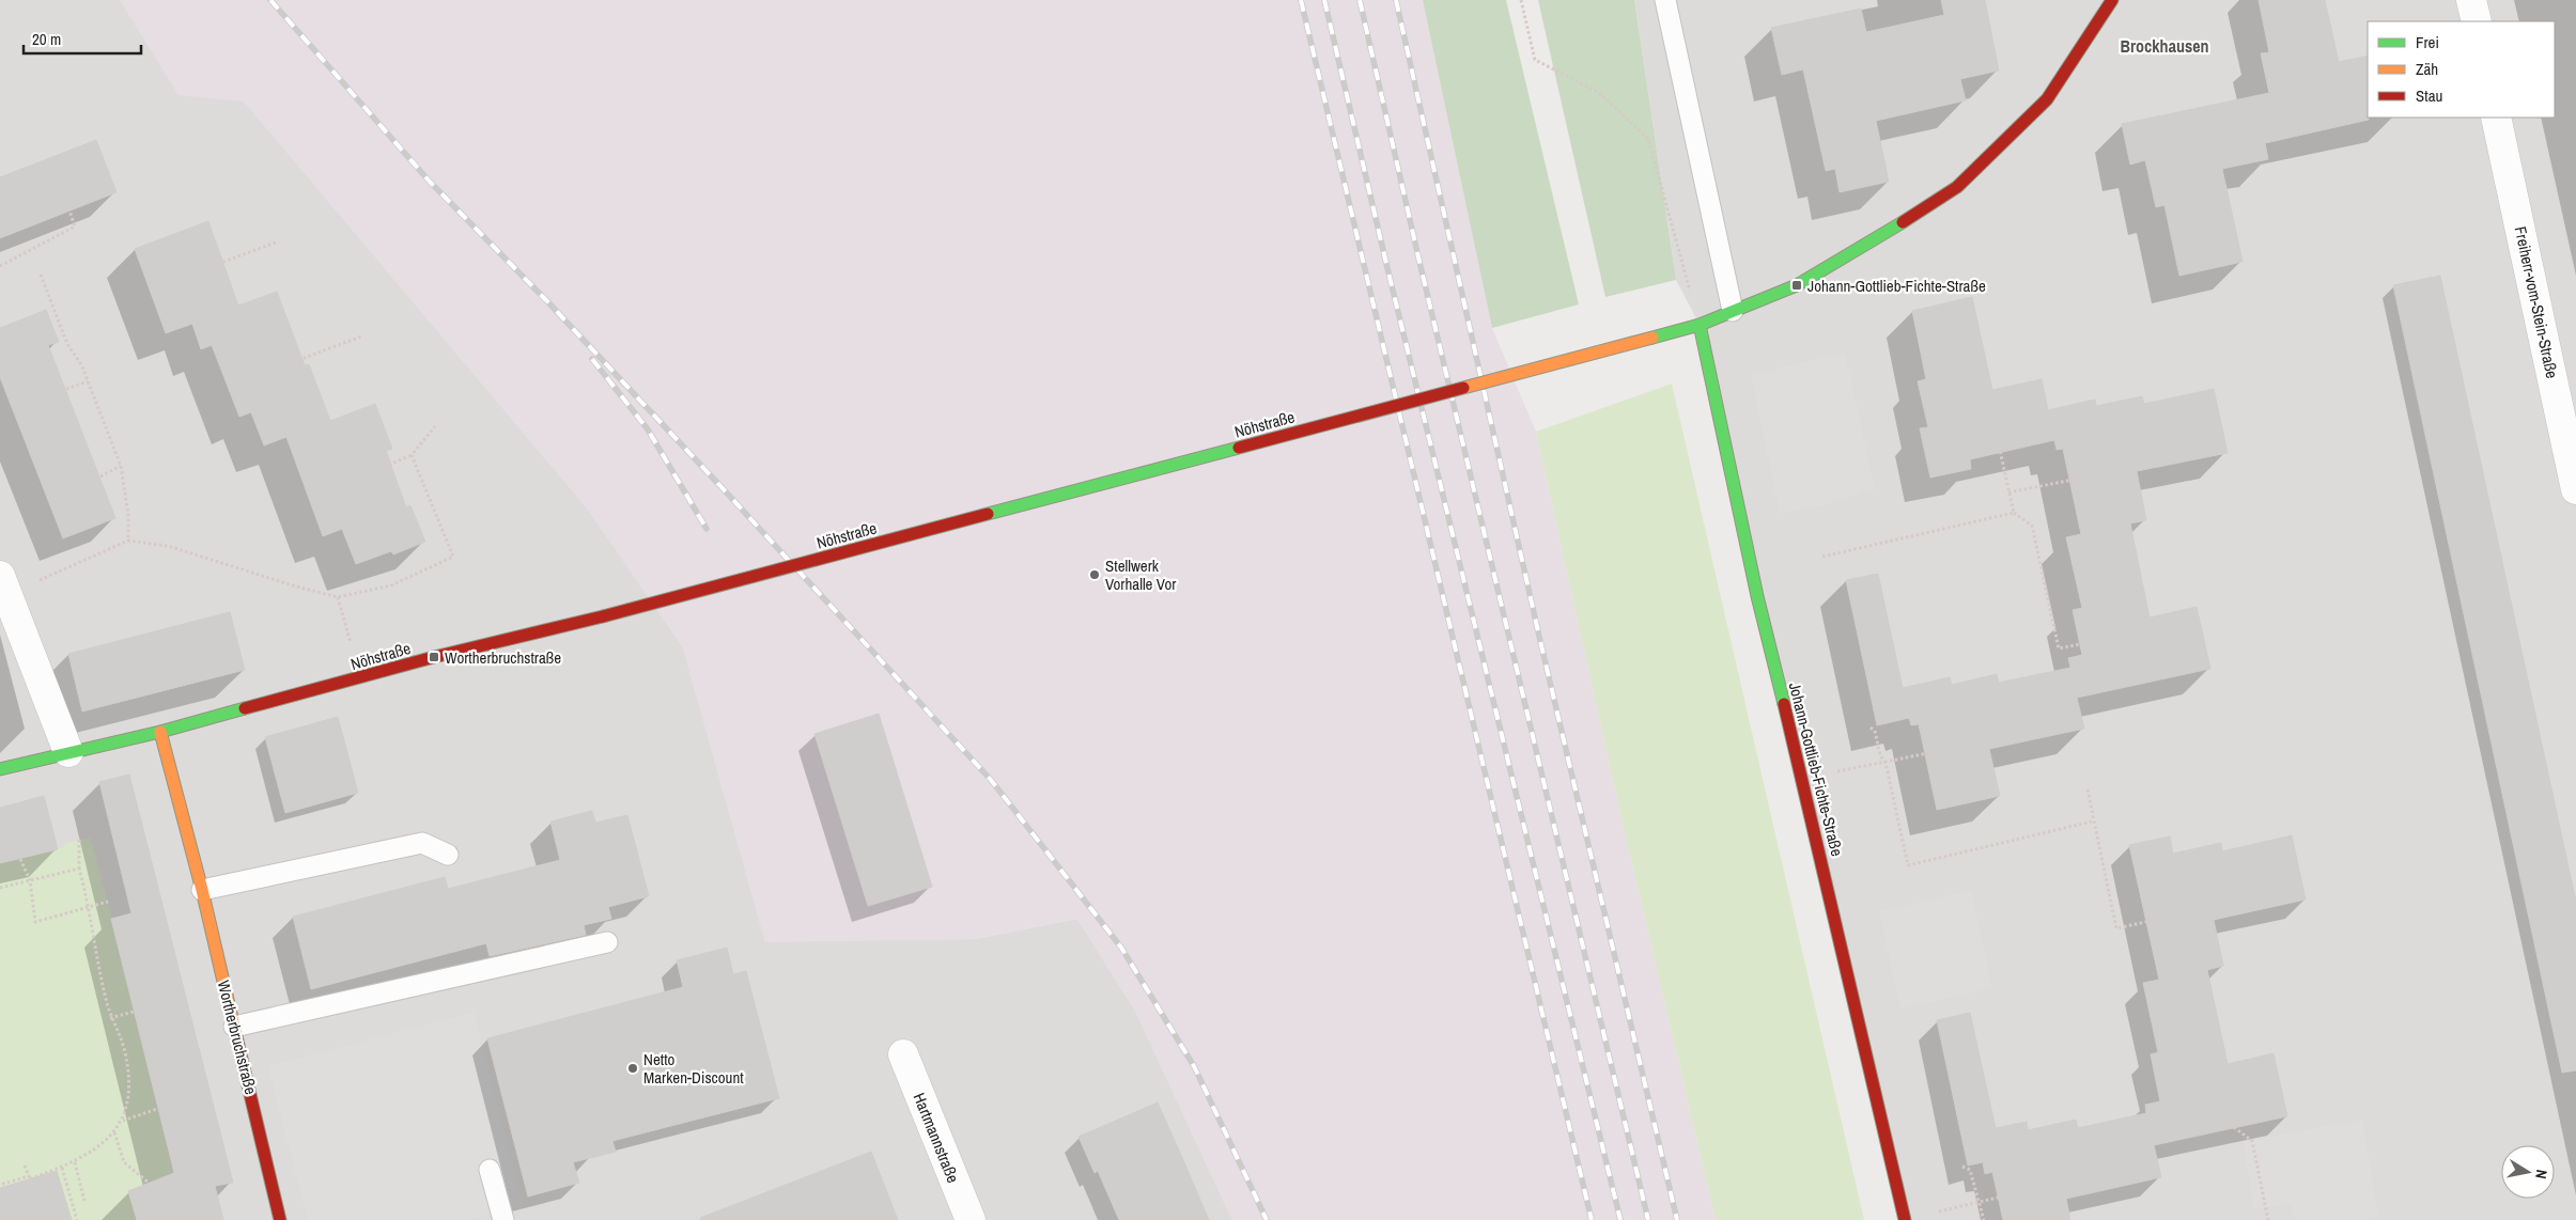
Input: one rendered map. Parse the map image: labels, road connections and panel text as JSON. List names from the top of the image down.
{
  "streets": {
    "street": [
      "Freiherr-vom-Stein-Straße",
      "Nöhstraße",
      "Johann-Gottlieb-Fichte-Straße",
      "Wortherbruchstraße",
      "Hartmannstraße"
    ]
  },
  "crossings": [
    ["Nöhstraße", "Johann-Gottlieb-Fichte-Straße"],
    ["Nöhstraße", "Wortherbruchstraße"]
  ],
  "districts": ["Brockhausen"],
  "places": {
    "transit": ["Johann-Gottlieb-Fichte-Straße", "Wortherbruchstraße"],
    "other": ["Stellwerk Vorhalle Vor", "Netto Marken-Discount"]
  },
  "legend": ["Frei", "Zäh", "Stau"],
  "scale_bar": "20 m",
  "north": "right"
}
